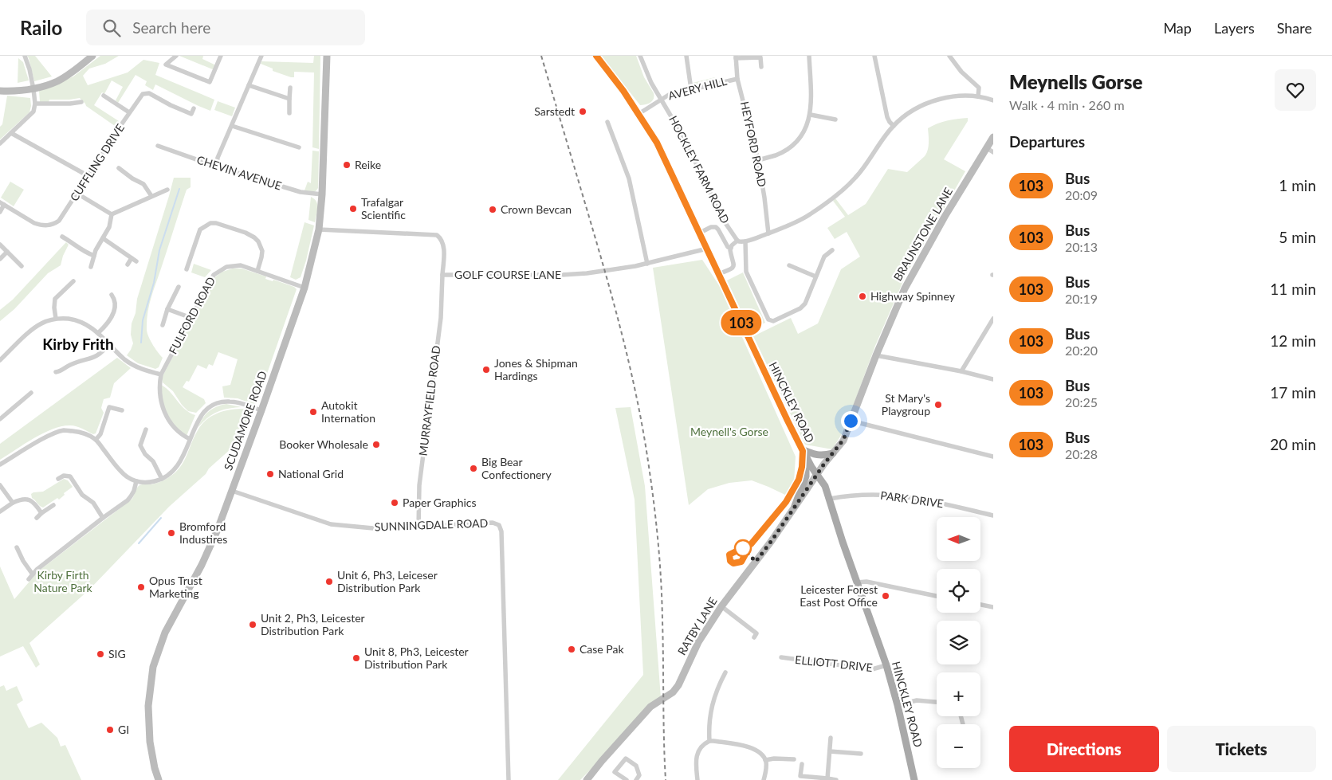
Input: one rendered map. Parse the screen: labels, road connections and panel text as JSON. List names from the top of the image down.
{
  "streets": {
    "main road": ["HINCKLEY ROAD"],
    "street": [
      "AVERY HILL",
      "HEYFORD ROAD",
      "CUFFLING DRIVE",
      "HOCKLEY FARM ROAD",
      "CHEVIN AVENUE",
      "BRAUNSTONE LANE",
      "GOLF COURSE LANE",
      "FULFORD ROAD",
      "MURRAYFIELD ROAD",
      "SCUDAMORE ROAD",
      "PARK DRIVE",
      "SUNNINGDALE ROAD",
      "RATBY LANE",
      "ELLIOTT DRIVE"
    ]
  },
  "crossings": [
    ["AVERY HILL", "HEYFORD ROAD"],
    ["AVERY HILL", "HOCKLEY FARM ROAD"],
    ["AVERY HILL", "HINCKLEY ROAD"],
    ["CHEVIN AVENUE", "SCUDAMORE ROAD"],
    ["BRAUNSTONE LANE", "HINCKLEY ROAD"],
    ["BRAUNSTONE LANE", "RATBY LANE"],
    ["GOLF COURSE LANE", "MURRAYFIELD ROAD"],
    ["GOLF COURSE LANE", "HINCKLEY ROAD"],
    ["GOLF COURSE LANE", "SCUDAMORE ROAD"],
    ["FULFORD ROAD", "SCUDAMORE ROAD"],
    ["MURRAYFIELD ROAD", "SUNNINGDALE ROAD"],
    ["HINCKLEY ROAD", "PARK DRIVE"],
    ["HINCKLEY ROAD", "RATBY LANE"],
    ["HINCKLEY ROAD", "ELLIOTT DRIVE"],
    ["SCUDAMORE ROAD", "SUNNINGDALE ROAD"]
  ],
  "districts": ["Kirby Frith"],
  "parks": ["Meynell's Gorse", "Kirby Firth Nature Park"],
  "places": [
    "Sarstedt",
    "Reike",
    "Trafalgar Scientific",
    "Crown Bevcan",
    "Highway Spinney",
    "Jones & Shipman Hardings",
    "St Mary's Playgroup",
    "Autokit Internation",
    "Booker Wholesale",
    "Big Bear Confectionery",
    "National Grid",
    "Paper Graphics",
    "Bromford Industires",
    "Unit 6, Ph3, Leiceser Distribution Park",
    "Opus Trust Marketing",
    "Leicester Forest East Post Office",
    "Unit 2, Ph3, Leicester Distribution Park",
    "Case Pak",
    "SIG",
    "Unit 8, Ph3, Leicester Distribution Park",
    "GI"
  ],
  "lines": ["bus line 103"],
  "north": "left",
  "page": {
    "header": "Railo",
    "search": "Search here",
    "nav": ["Map", "Layers", "Share"],
    "on_map": "103",
    "heading": [
      ["Meynells Gorse", "Walk · 4 min · 260 m"],
      "Departures"
    ],
    "list": [
      {
        "mark": "103",
        "name": "Bus",
        "note": "20:09",
        "value": "1 min"
      },
      {
        "mark": "103",
        "name": "Bus",
        "note": "20:13",
        "value": "5 min"
      },
      {
        "mark": "103",
        "name": "Bus",
        "note": "20:19",
        "value": "11 min"
      },
      {
        "mark": "103",
        "name": "Bus",
        "note": "20:20",
        "value": "12 min"
      },
      {
        "mark": "103",
        "name": "Bus",
        "note": "20:25",
        "value": "17 min"
      },
      {
        "mark": "103",
        "name": "Bus",
        "note": "20:28",
        "value": "20 min"
      }
    ],
    "map_buttons": ["+", "−"],
    "buttons": ["Directions", "Tickets"]
  }
}
